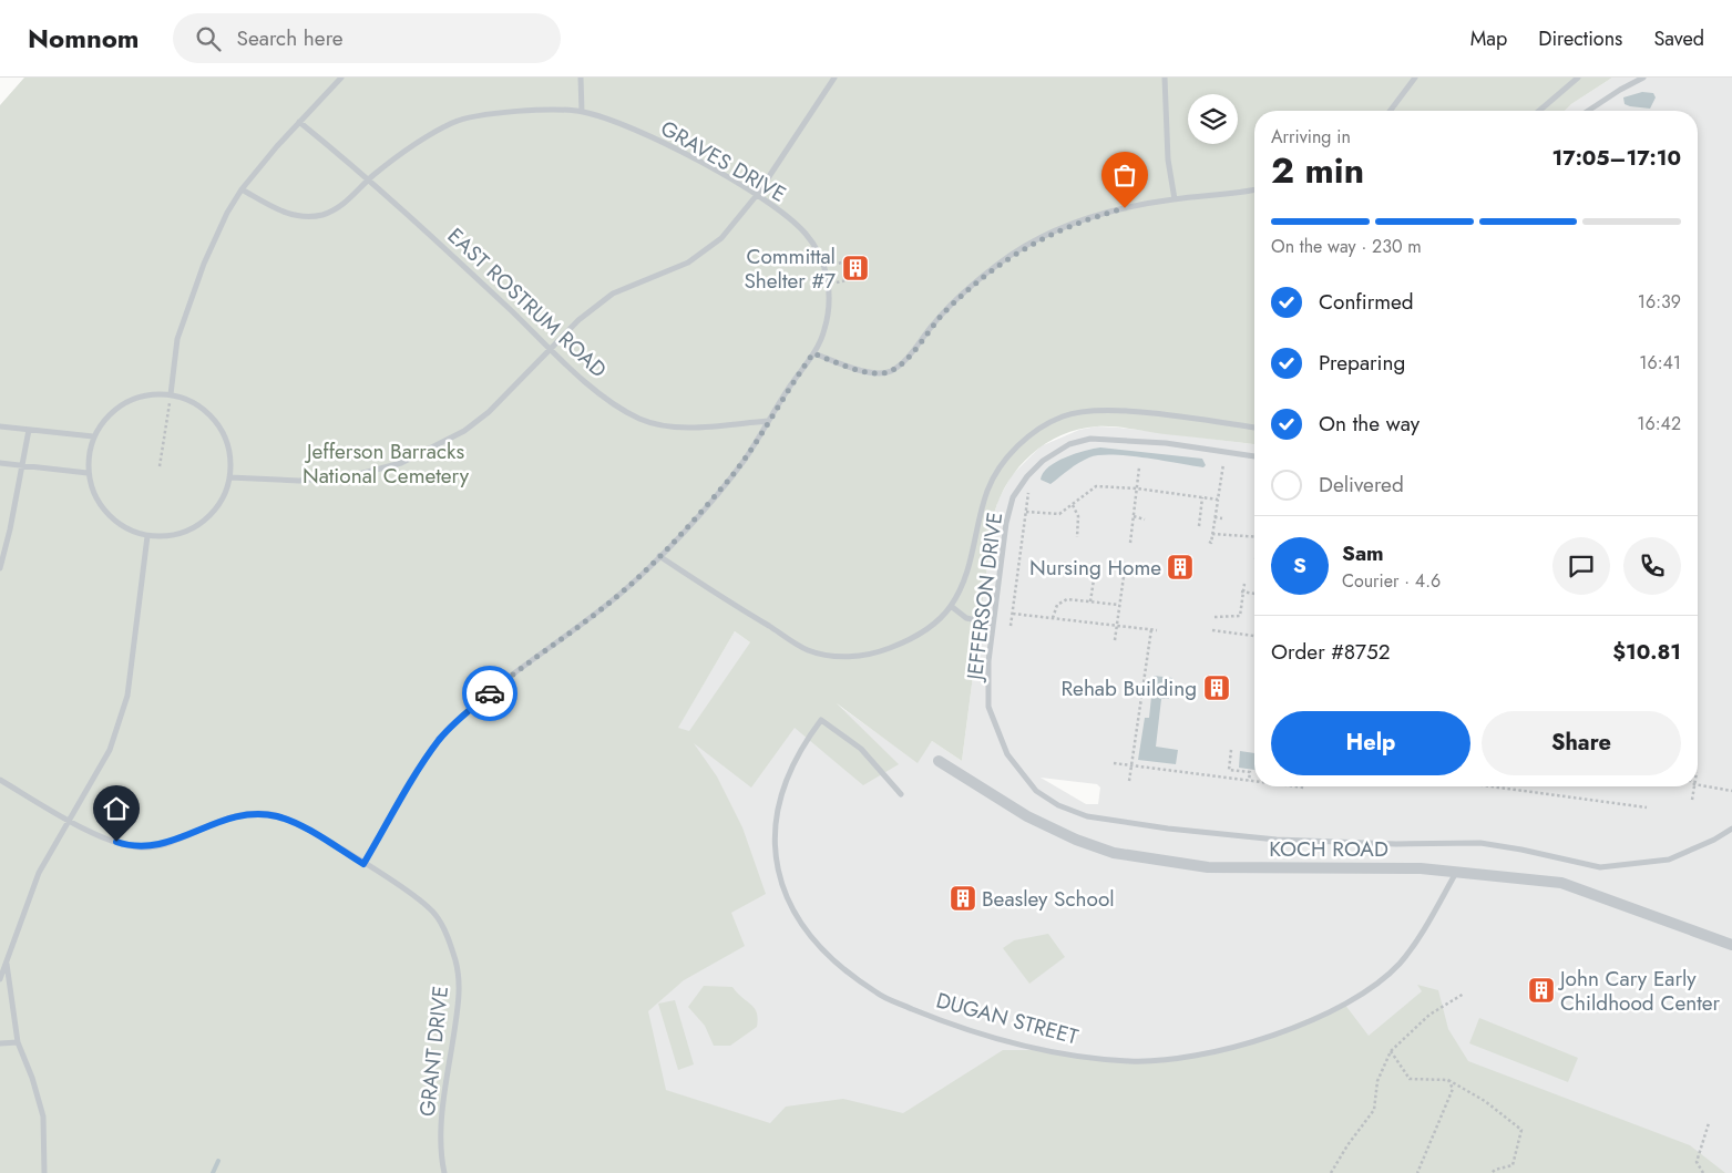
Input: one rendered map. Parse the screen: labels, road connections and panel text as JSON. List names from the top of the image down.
{
  "streets": {
    "street": ["KOCH ROAD"],
    "lane": [
      "GRAVES DRIVE",
      "EAST ROSTRUM ROAD",
      "JEFFERSON DRIVE",
      "DUGAN STREET",
      "GRANT DRIVE"
    ]
  },
  "crossings": [
    ["GRAVES DRIVE", "EAST ROSTRUM ROAD"],
    ["GRAVES DRIVE", "GRANT DRIVE"],
    ["KOCH ROAD", "DUGAN STREET"]
  ],
  "parks": ["Jefferson Barracks National Cemetery"],
  "places": {
    "building": [
      "Committal Shelter #7",
      "Nursing Home",
      "Rehab Building",
      "Beasley School",
      "John Cary Early Childhood Center"
    ]
  },
  "page": {
    "header": "Nomnom",
    "search": "Search here",
    "nav": ["Map", "Directions", "Saved"],
    "heading": ["2 min", "Arriving in", "17:05–17:10"],
    "panel": [
      "Sam",
      "Courier · 4.6",
      "Order #8752",
      "$10.81"
    ],
    "bar": "On the way · 230 m",
    "list": [
      ["Confirmed", "16:39"],
      ["Preparing", "16:41"],
      ["On the way", "16:42"],
      "Delivered"
    ],
    "round": "S",
    "buttons": ["Help", "Share"]
  }
}
